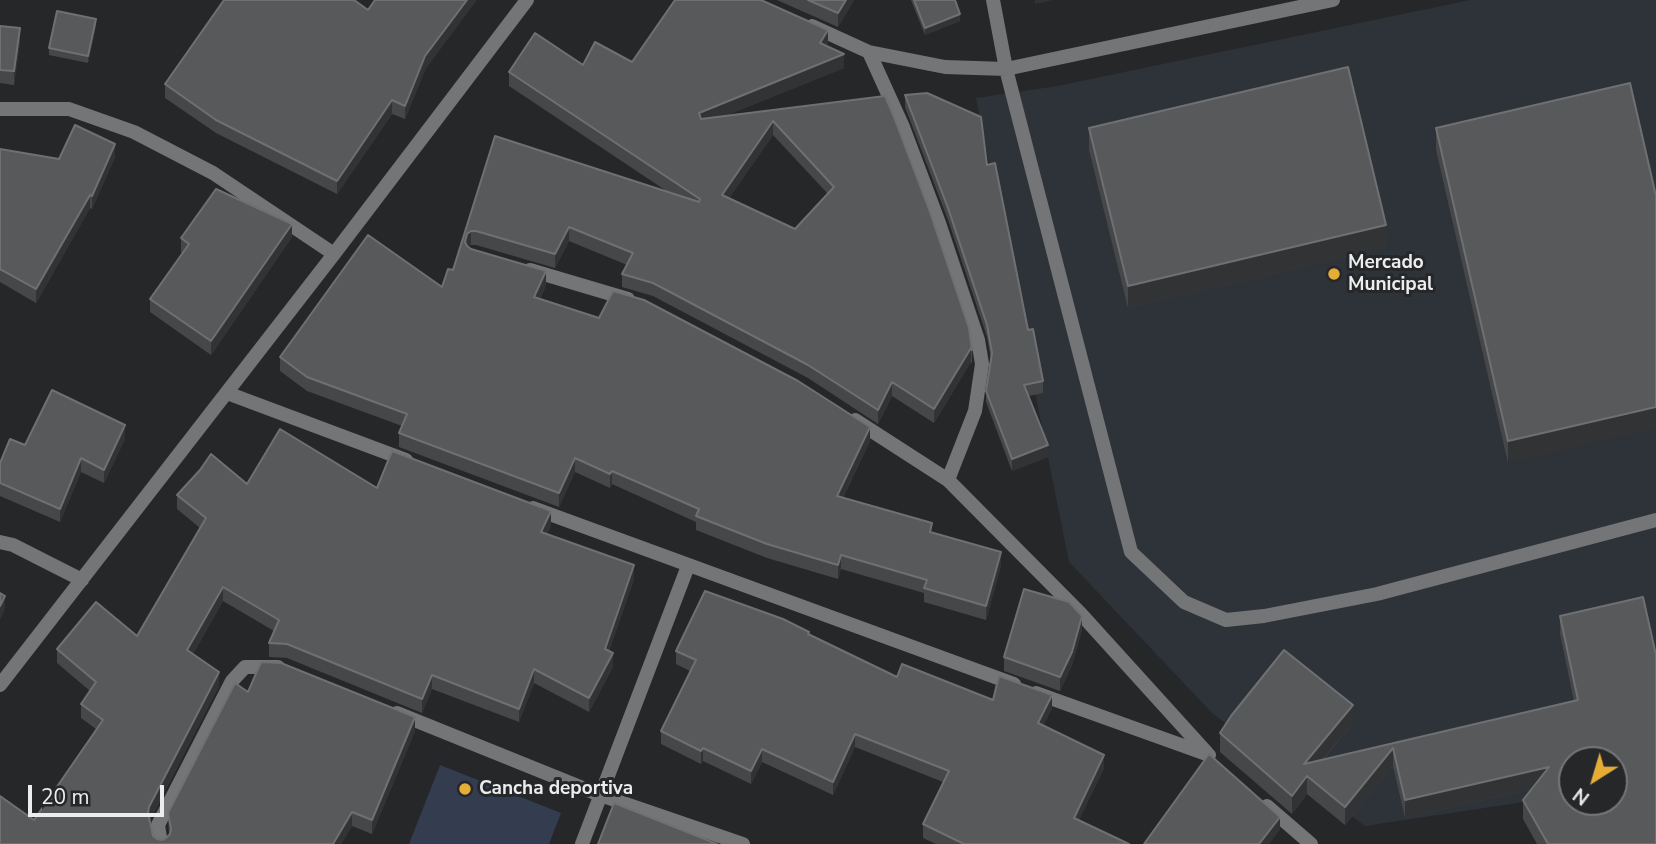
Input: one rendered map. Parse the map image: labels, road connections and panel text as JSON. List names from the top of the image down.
{
  "places": ["Mercado Municipal", "Cancha deportiva"],
  "scale_bar": "20 m",
  "north": "bottom left"
}
